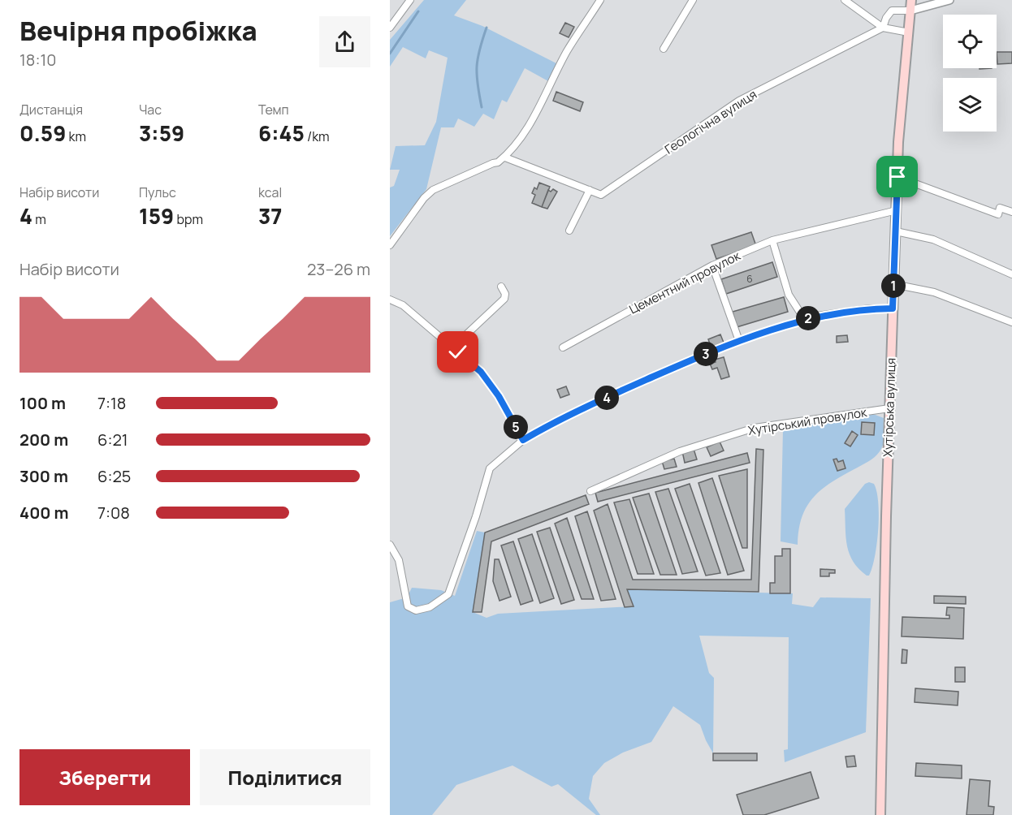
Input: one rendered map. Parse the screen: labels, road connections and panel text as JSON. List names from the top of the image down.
{
  "streets": {
    "main road": ["Хутірська вулиця"],
    "street": ["Геологічна вулиця", "Цементний провулок", "Хутірський провулок"]
  },
  "crossings": [
    ["Геологічна вулиця", "Хутірська вулиця"],
    ["Цементний провулок", "Хутірська вулиця"],
    ["Хутірська вулиця", "Хутірський провулок"]
  ],
  "house_numbers": ["6"],
  "page": {
    "heading": ["Вечірня пробіжка", "18:10"],
    "stats": [
      ["Дистанція", "0.59 km"],
      ["Час", "3:59"],
      ["Темп", "6:45 /km"],
      ["Набір висоти", "4 m"],
      ["Пульс", "159 bpm"],
      ["kcal", "37"]
    ],
    "chart": ["Набір висоти", "23–26 m"],
    "pins": [
      "1",
      "2",
      "3",
      "4",
      "5"
    ],
    "list": [
      {
        "name": "100 m",
        "note": "7:18"
      },
      {
        "name": "200 m",
        "note": "6:21"
      },
      {
        "name": "300 m",
        "note": "6:25"
      },
      {
        "name": "400 m",
        "note": "7:08"
      }
    ],
    "buttons": ["Зберегти", "Поділитися"]
  }
}
